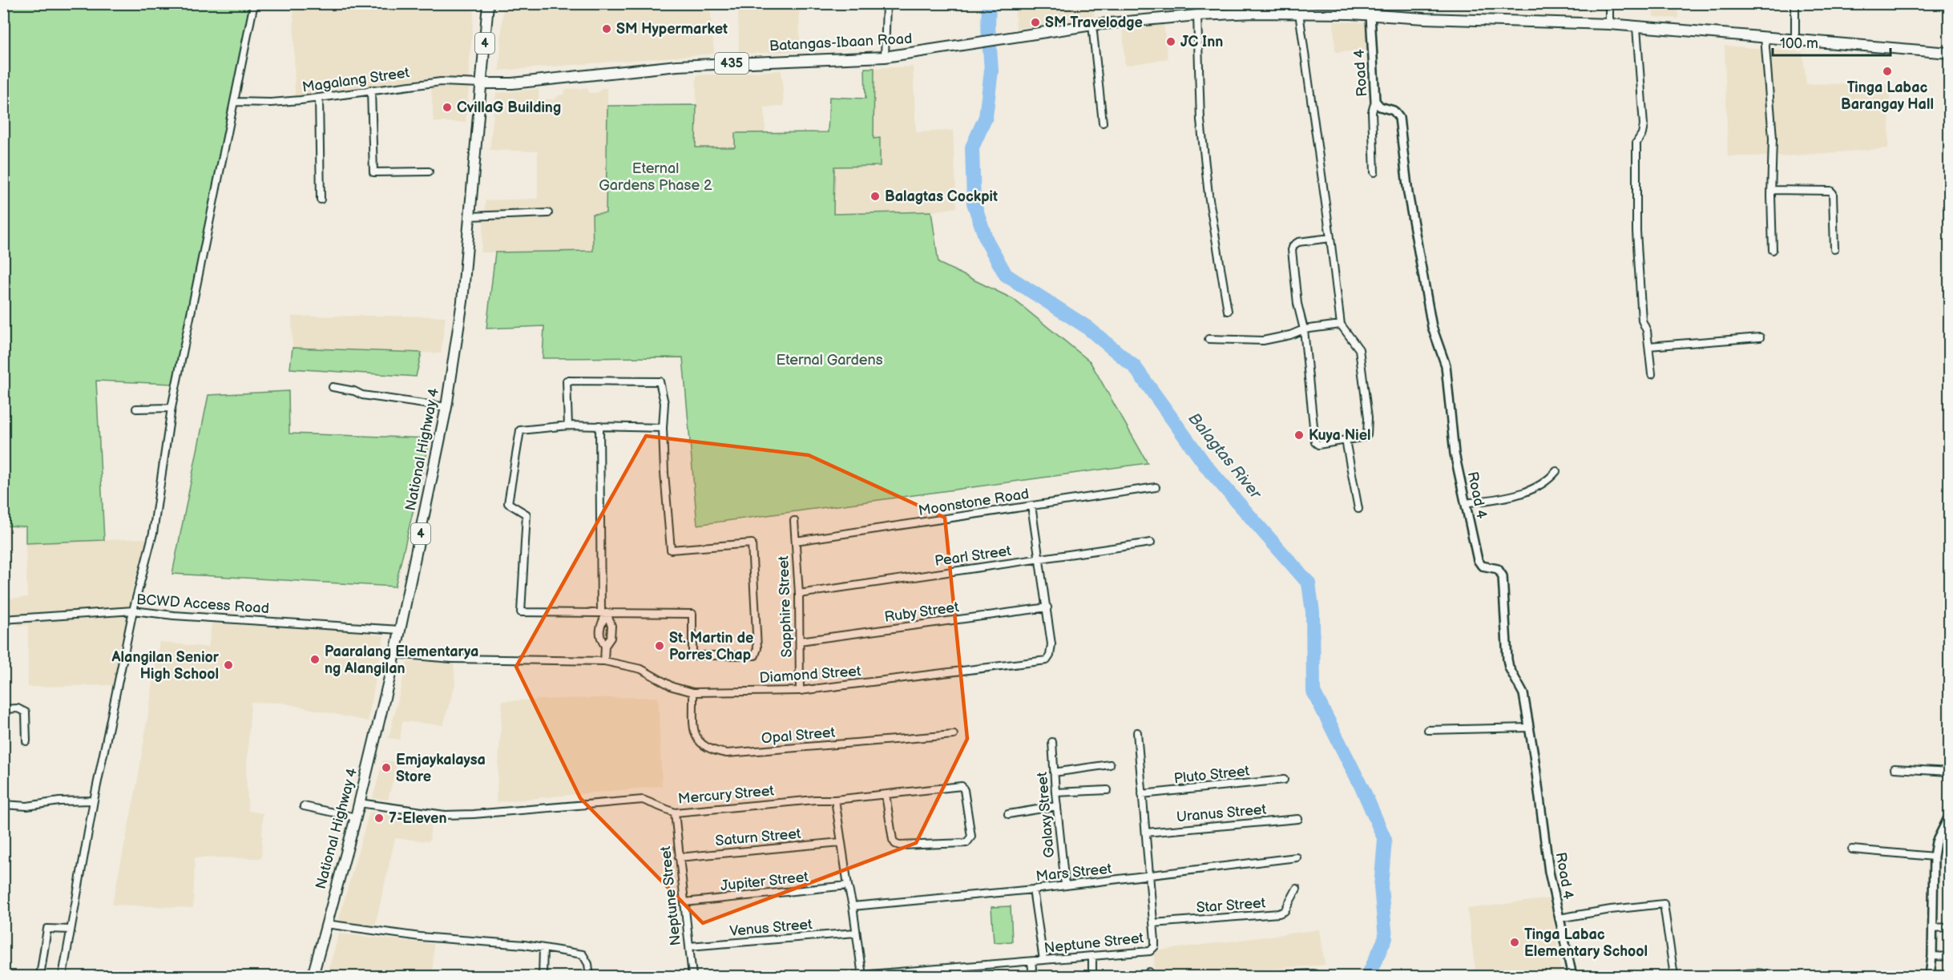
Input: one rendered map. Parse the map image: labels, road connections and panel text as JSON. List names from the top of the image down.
{
  "streets": {
    "main road": [
      "Batangas-Ibaan Road",
      "4",
      "435",
      "National Highway 4"
    ],
    "street": [
      "Road 4",
      "Magalang Street",
      "Moonstone Road",
      "Pearl Street",
      "BCWD Access Road",
      "Sapphire Street",
      "Ruby Street",
      "Diamond Street",
      "Opal Street",
      "Pluto Street",
      "Mercury Street",
      "Uranus Street",
      "Galaxy Street",
      "Saturn Street",
      "Mars Street",
      "Jupiter Street",
      "Neptune Street",
      "Star Street",
      "Venus Street"
    ]
  },
  "crossings": [
    ["Batangas-Ibaan Road", "Road 4"],
    ["Batangas-Ibaan Road", "Magalang Street"],
    ["Batangas-Ibaan Road", "National Highway 4"],
    ["Magalang Street", "National Highway 4"],
    ["National Highway 4", "BCWD Access Road"],
    ["National Highway 4", "Diamond Street"],
    ["National Highway 4", "Mercury Street"],
    ["Moonstone Road", "Sapphire Street"],
    ["Moonstone Road", "Diamond Street"],
    ["Pearl Street", "Sapphire Street"],
    ["Pearl Street", "Diamond Street"],
    ["Sapphire Street", "Ruby Street"],
    ["Sapphire Street", "Diamond Street"],
    ["Ruby Street", "Diamond Street"],
    ["Diamond Street", "Opal Street"],
    ["Pluto Street", "Neptune Street"],
    ["Mercury Street", "Neptune Street"],
    ["Uranus Street", "Neptune Street"],
    ["Galaxy Street", "Mars Street"],
    ["Saturn Street", "Neptune Street"],
    ["Mars Street", "Neptune Street"],
    ["Jupiter Street", "Neptune Street"],
    ["Neptune Street", "Star Street"],
    ["Neptune Street", "Venus Street"]
  ],
  "water": ["Balagtas River"],
  "parks": ["Eternal Gardens Phase 2", "Eternal Gardens"],
  "places": [
    "SM Travelodge",
    "SM Hypermarket",
    "JC Inn",
    "Tinga Labac Barangay Hall",
    "CvillaG Building",
    "Balagtas Cockpit",
    "Kuya Niel",
    "St. Martin de Porres Chap",
    "Paaralang Elementarya ng Alangilan",
    "Alangilan Senior High School",
    "Emjaykalaysa Store",
    "7-Eleven",
    "Tinga Labac Elementary School"
  ],
  "scale_bar": "100 m"
}
